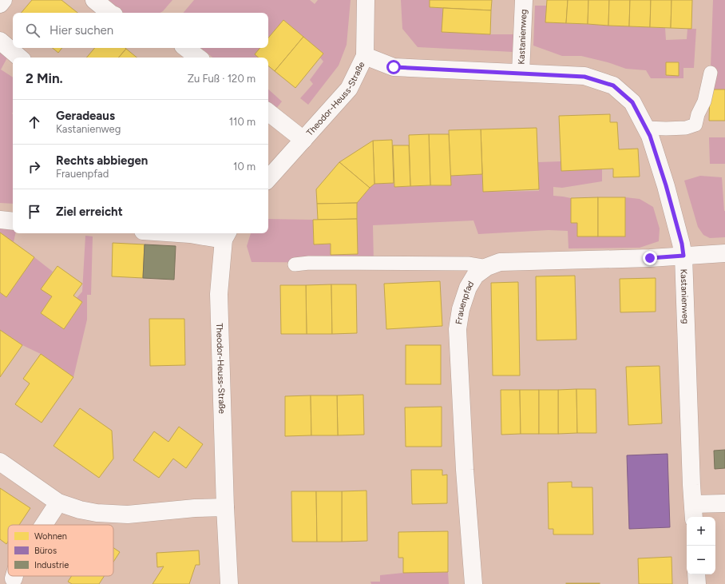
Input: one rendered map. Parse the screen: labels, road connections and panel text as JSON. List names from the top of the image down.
{
  "streets": {
    "street": ["Kastanienweg", "Theodor-Heuss-Straße", "Frauenpfad"]
  },
  "crossings": [
    ["Kastanienweg", "Theodor-Heuss-Straße"],
    ["Kastanienweg", "Frauenpfad"]
  ],
  "legend": ["Wohnen", "Büros", "Industrie"],
  "page": {
    "search": "Hier suchen",
    "heading": ["2 Min.", "Zu Fuß · 120 m"],
    "list": [
      ["Geradeaus", "Kastanienweg", "110 m"],
      ["Rechts abbiegen", "Frauenpfad", "10 m"],
      "Ziel erreicht"
    ],
    "map_buttons": ["+", "−"]
  }
}
